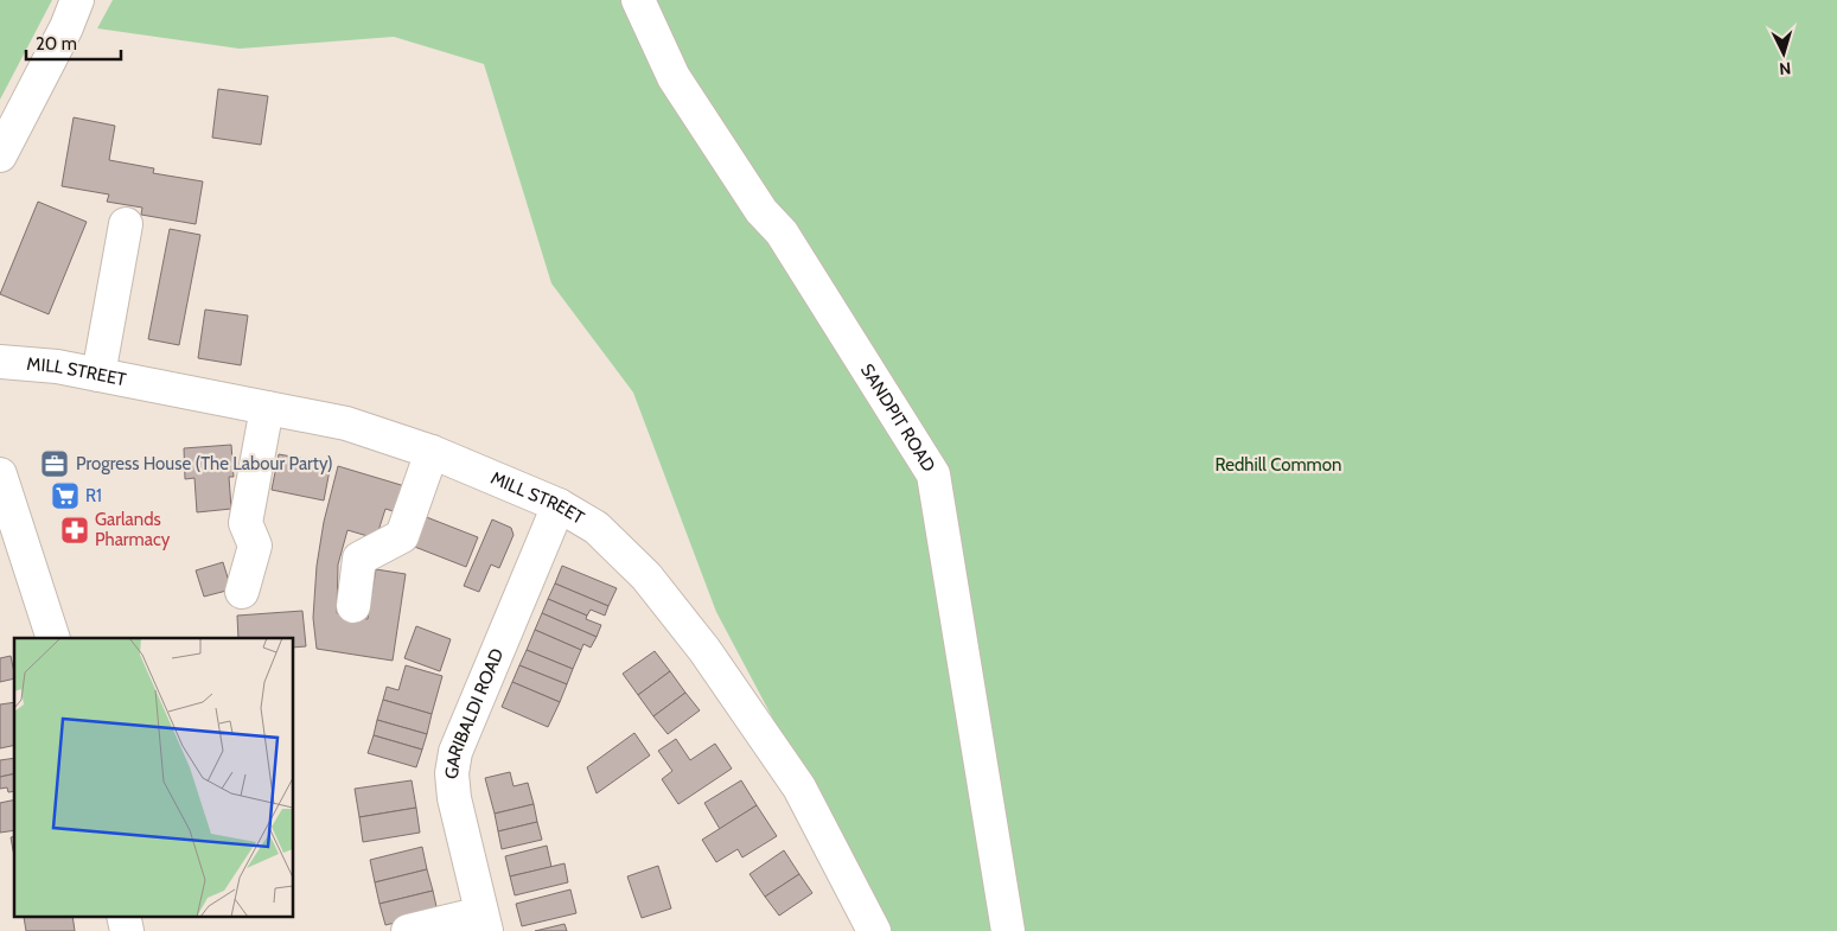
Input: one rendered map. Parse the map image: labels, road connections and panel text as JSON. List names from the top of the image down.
{
  "streets": {
    "street": ["MILL STREET", "SANDPIT ROAD", "GARIBALDI ROAD"]
  },
  "crossings": [
    ["MILL STREET", "GARIBALDI ROAD"]
  ],
  "parks": ["Redhill Common"],
  "places": {
    "office": ["Progress House (The Labour Party)"],
    "supermarket": ["R1"],
    "pharmacy": ["Garlands Pharmacy"]
  },
  "scale_bar": "20 m",
  "north": "bottom"
}
